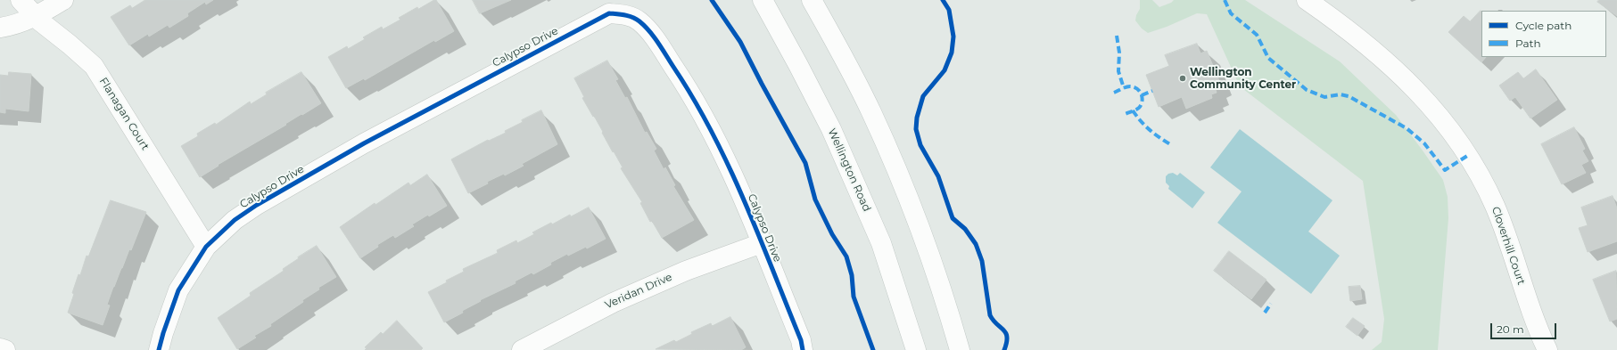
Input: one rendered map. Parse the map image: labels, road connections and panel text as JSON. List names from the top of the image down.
{
  "streets": {
    "street": [
      "Calypso Drive",
      "Flanagan Court",
      "Wellington Road",
      "Cloverhill Court",
      "Veridan Drive"
    ]
  },
  "crossings": [
    ["Calypso Drive", "Flanagan Court"],
    ["Calypso Drive", "Veridan Drive"]
  ],
  "places": ["Wellington Community Center"],
  "legend": ["Cycle path", "Path"],
  "scale_bar": "20 m"
}
